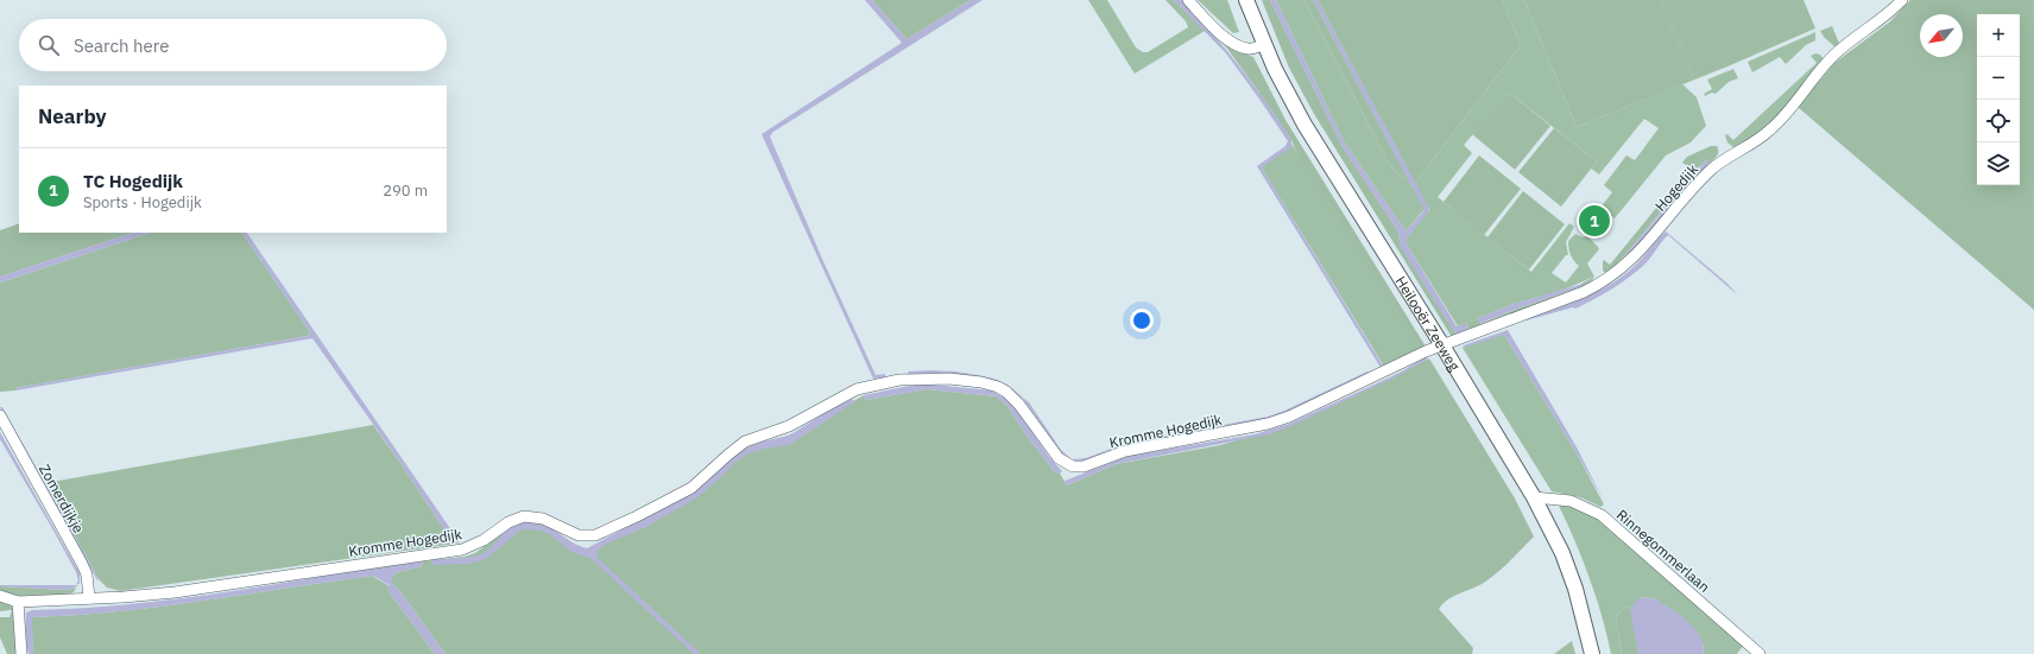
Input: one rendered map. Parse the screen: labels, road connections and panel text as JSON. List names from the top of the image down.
{
  "streets": {
    "street": [
      "Hogedijk",
      "Heilooër Zeeweg",
      "Kromme Hogedijk",
      "Zomerdijkje",
      "Rinnegommerlaan"
    ]
  },
  "crossings": [
    ["Hogedijk", "Heilooër Zeeweg"],
    ["Hogedijk", "Kromme Hogedijk"],
    ["Heilooër Zeeweg", "Kromme Hogedijk"],
    ["Heilooër Zeeweg", "Rinnegommerlaan"],
    ["Kromme Hogedijk", "Zomerdijkje"]
  ],
  "north": "bottom left",
  "page": {
    "map_buttons": ["+", "−"],
    "search": "Search here",
    "heading": "Nearby",
    "list": [
      {
        "mark": "1",
        "name": "TC Hogedijk",
        "note": "Sports · Hogedijk",
        "value": "290 m"
      }
    ],
    "pins": "1"
  }
}
